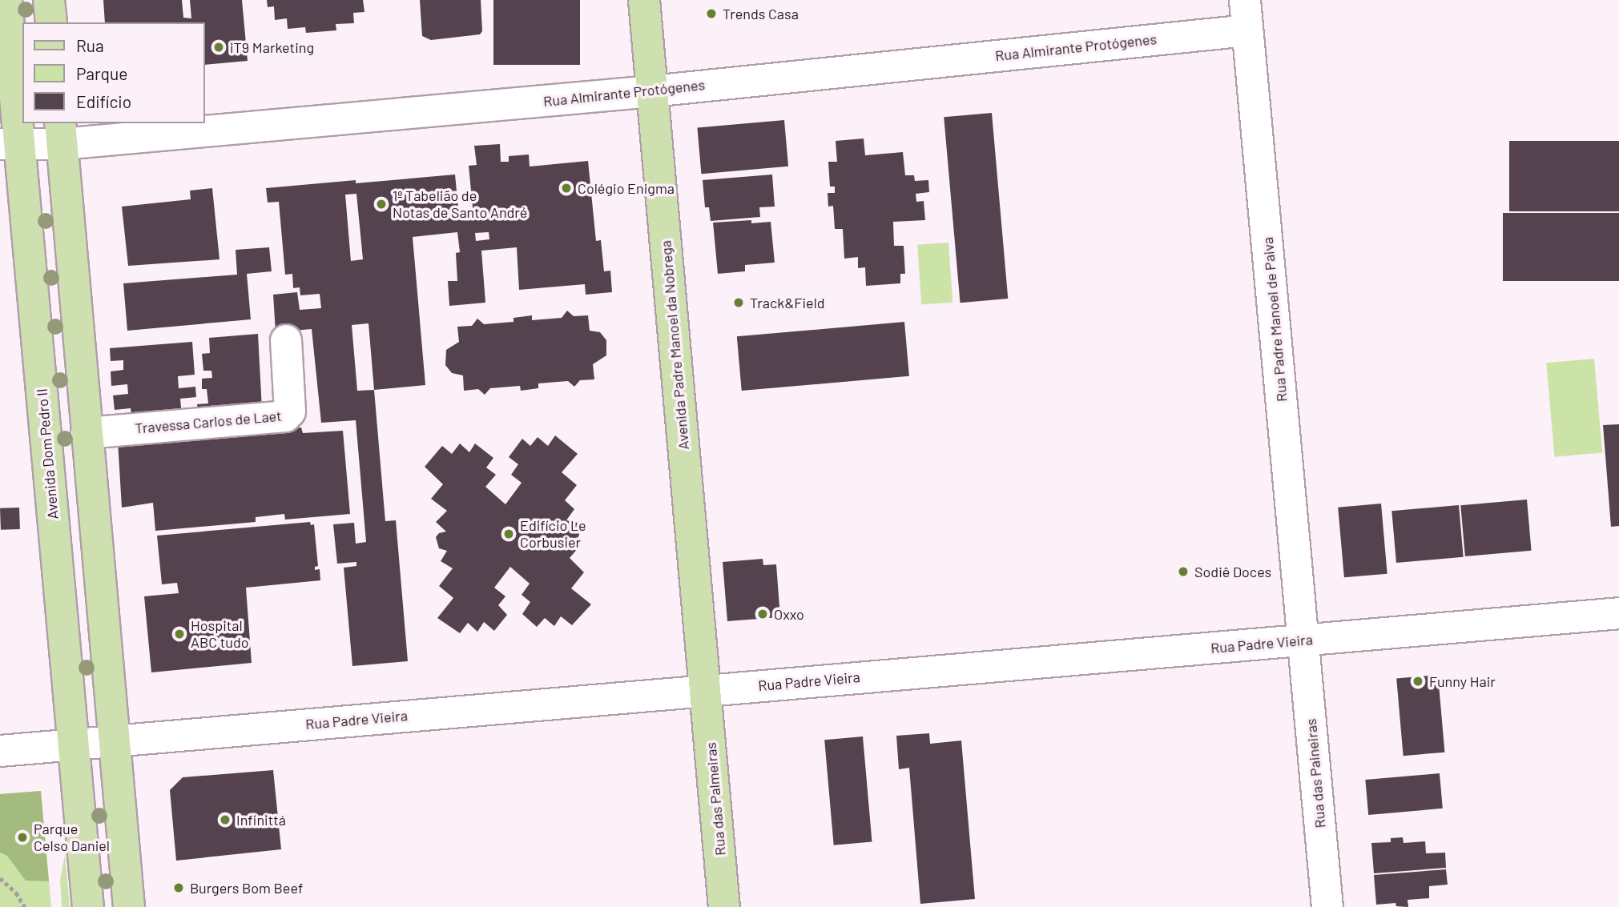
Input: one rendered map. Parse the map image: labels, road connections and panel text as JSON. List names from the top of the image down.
{
  "streets": {
    "main road": ["Avenida Padre Manoel da Nobrega", "Avenida Dom Pedro II", "Rua das Palmeiras"],
    "street": [
      "Rua Almirante Protógenes",
      "Rua Padre Manoel de Paiva",
      "Travessa Carlos de Laet",
      "Rua Padre Vieira",
      "Rua das Paineiras"
    ]
  },
  "crossings": [
    ["Rua Almirante Protógenes", "Rua Padre Manoel de Paiva"],
    ["Rua Almirante Protógenes", "Avenida Padre Manoel da Nobrega"],
    ["Rua Almirante Protógenes", "Avenida Dom Pedro II"],
    ["Rua Padre Manoel de Paiva", "Rua Padre Vieira"],
    ["Rua Padre Manoel de Paiva", "Rua das Paineiras"],
    ["Avenida Padre Manoel da Nobrega", "Rua Padre Vieira"],
    ["Avenida Padre Manoel da Nobrega", "Rua das Palmeiras"],
    ["Avenida Dom Pedro II", "Rua Padre Vieira"],
    ["Rua Padre Vieira", "Rua das Paineiras"],
    ["Rua Padre Vieira", "Rua das Palmeiras"]
  ],
  "places": [
    "Trends Casa",
    "iT9 Marketing",
    "Colégio Enigma",
    "1º Tabelião de Notas de Santo André",
    "Track&Field",
    "Edifício Le Corbusier",
    "Sodiê Doces",
    "Oxxo",
    "Hospital ABC tudo",
    "Funny Hair",
    "Infinittá",
    "Parque Celso Daniel",
    "Burgers Bom Beef"
  ],
  "legend": ["Rua", "Parque", "Edifício"]
}
